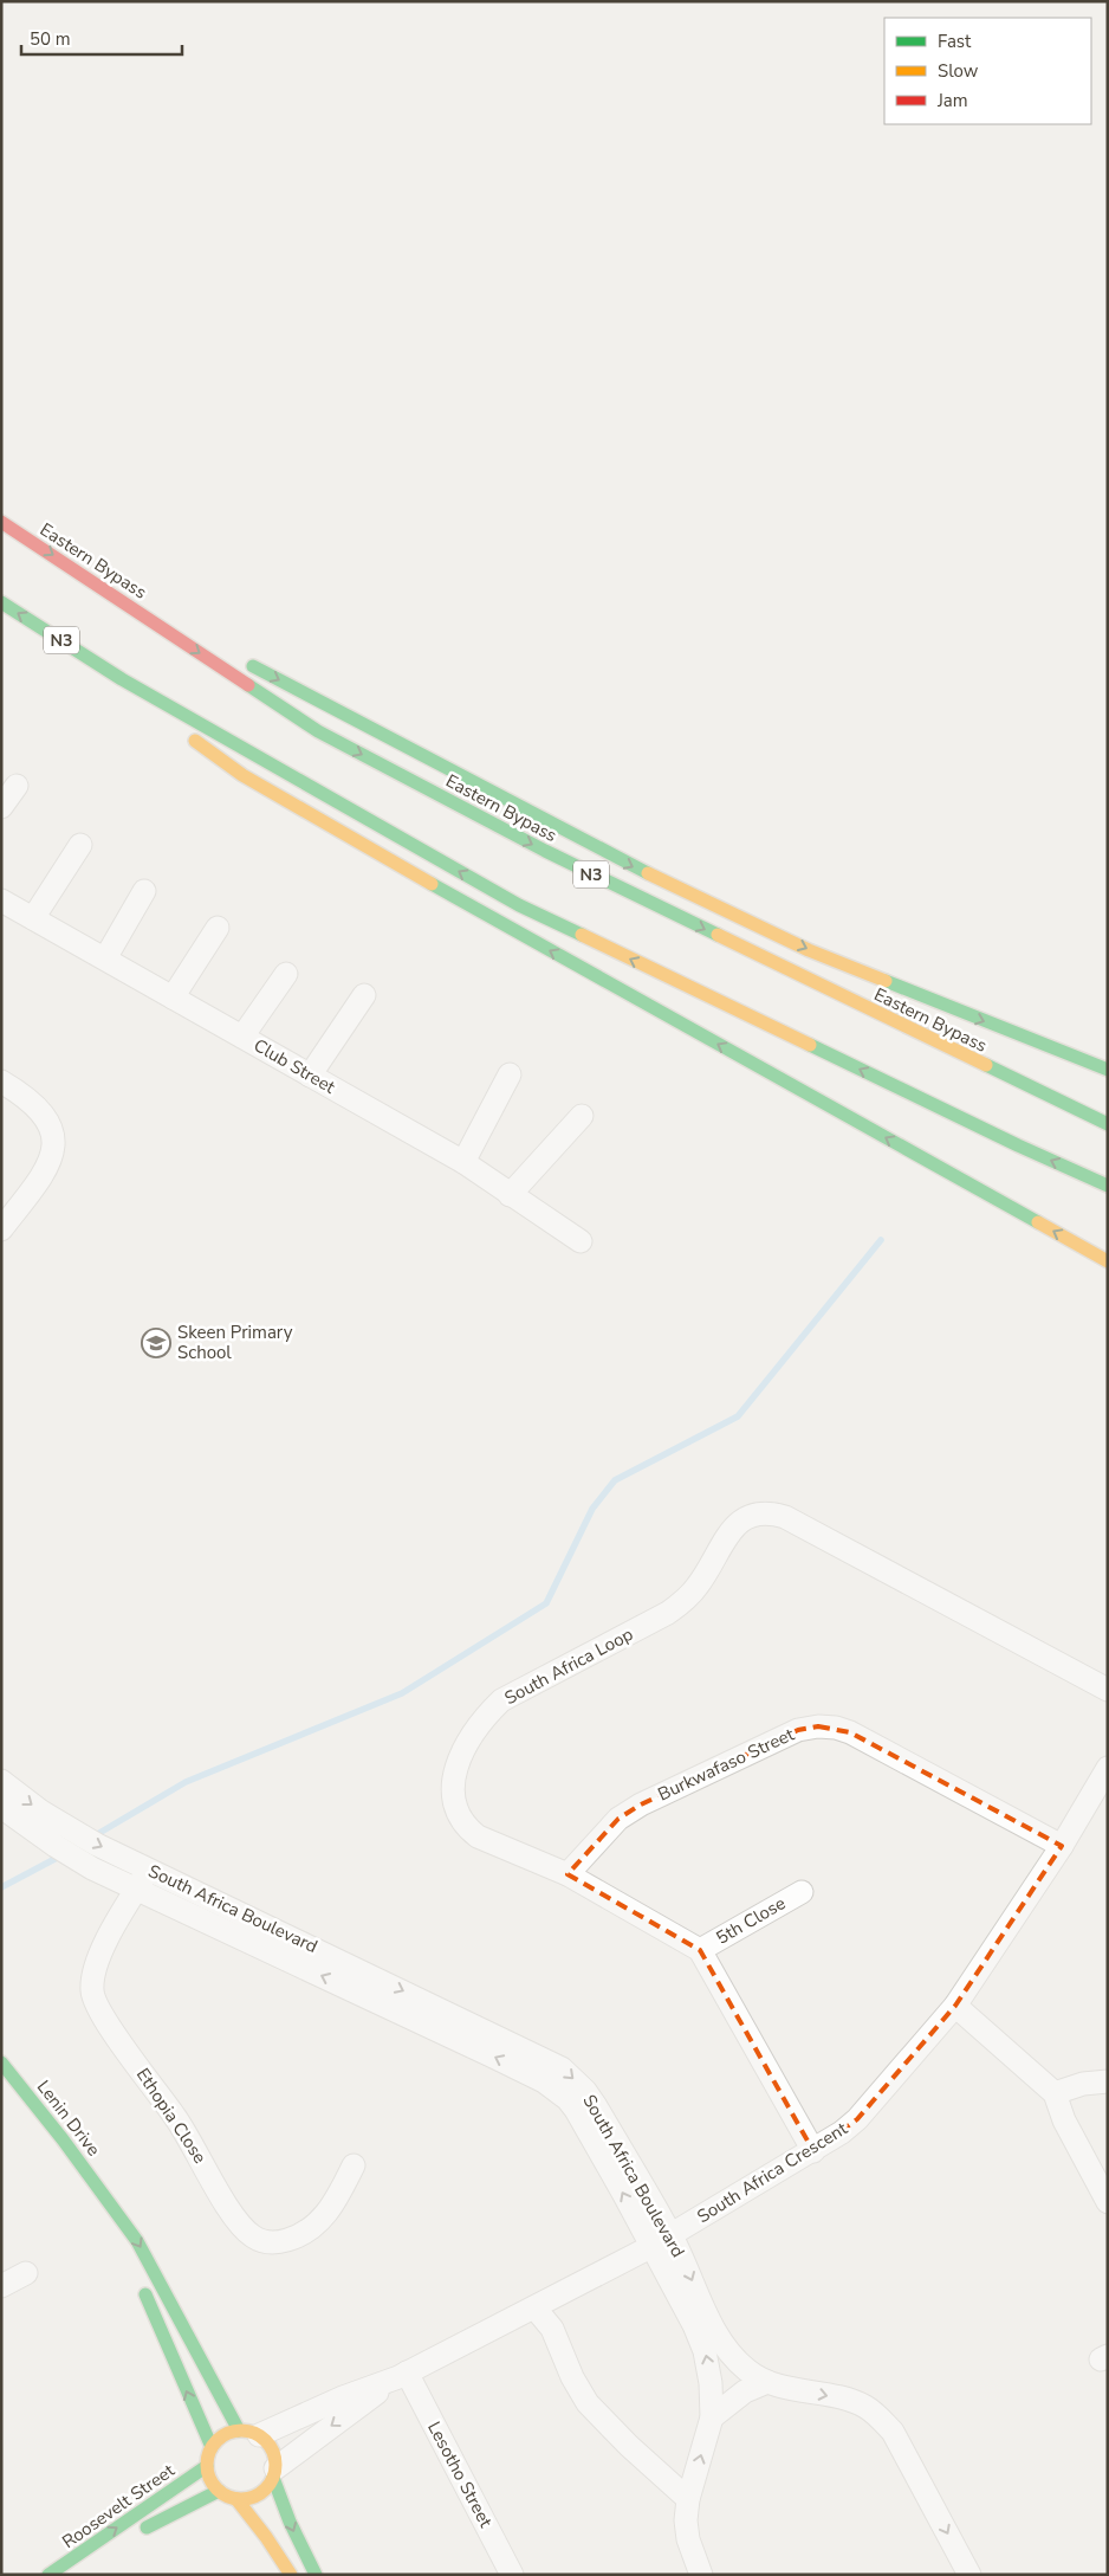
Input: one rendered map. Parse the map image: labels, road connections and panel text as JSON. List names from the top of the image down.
{
  "streets": {
    "main road": [
      "Eastern Bypass",
      "N3",
      "Lenin Drive",
      "Roosevelt Street"
    ],
    "street": [
      "Club Street",
      "South Africa Loop",
      "Burkwafaso Street",
      "South Africa Boulevard",
      "5th Close",
      "Ethopia Close",
      "South Africa Crescent",
      "Lesotho Street"
    ]
  },
  "crossings": [
    ["South Africa Loop", "Burkwafaso Street"],
    ["South Africa Loop", "5th Close"],
    ["Burkwafaso Street", "South Africa Crescent"],
    ["South Africa Boulevard", "Ethopia Close"],
    ["South Africa Boulevard", "South Africa Crescent"],
    ["South Africa Crescent", "Lesotho Street"],
    ["South Africa Crescent", "Roosevelt Street"]
  ],
  "places": {
    "school or university": ["Skeen Primary School"]
  },
  "legend": ["Fast", "Slow", "Jam"],
  "scale_bar": "50 m"
}
